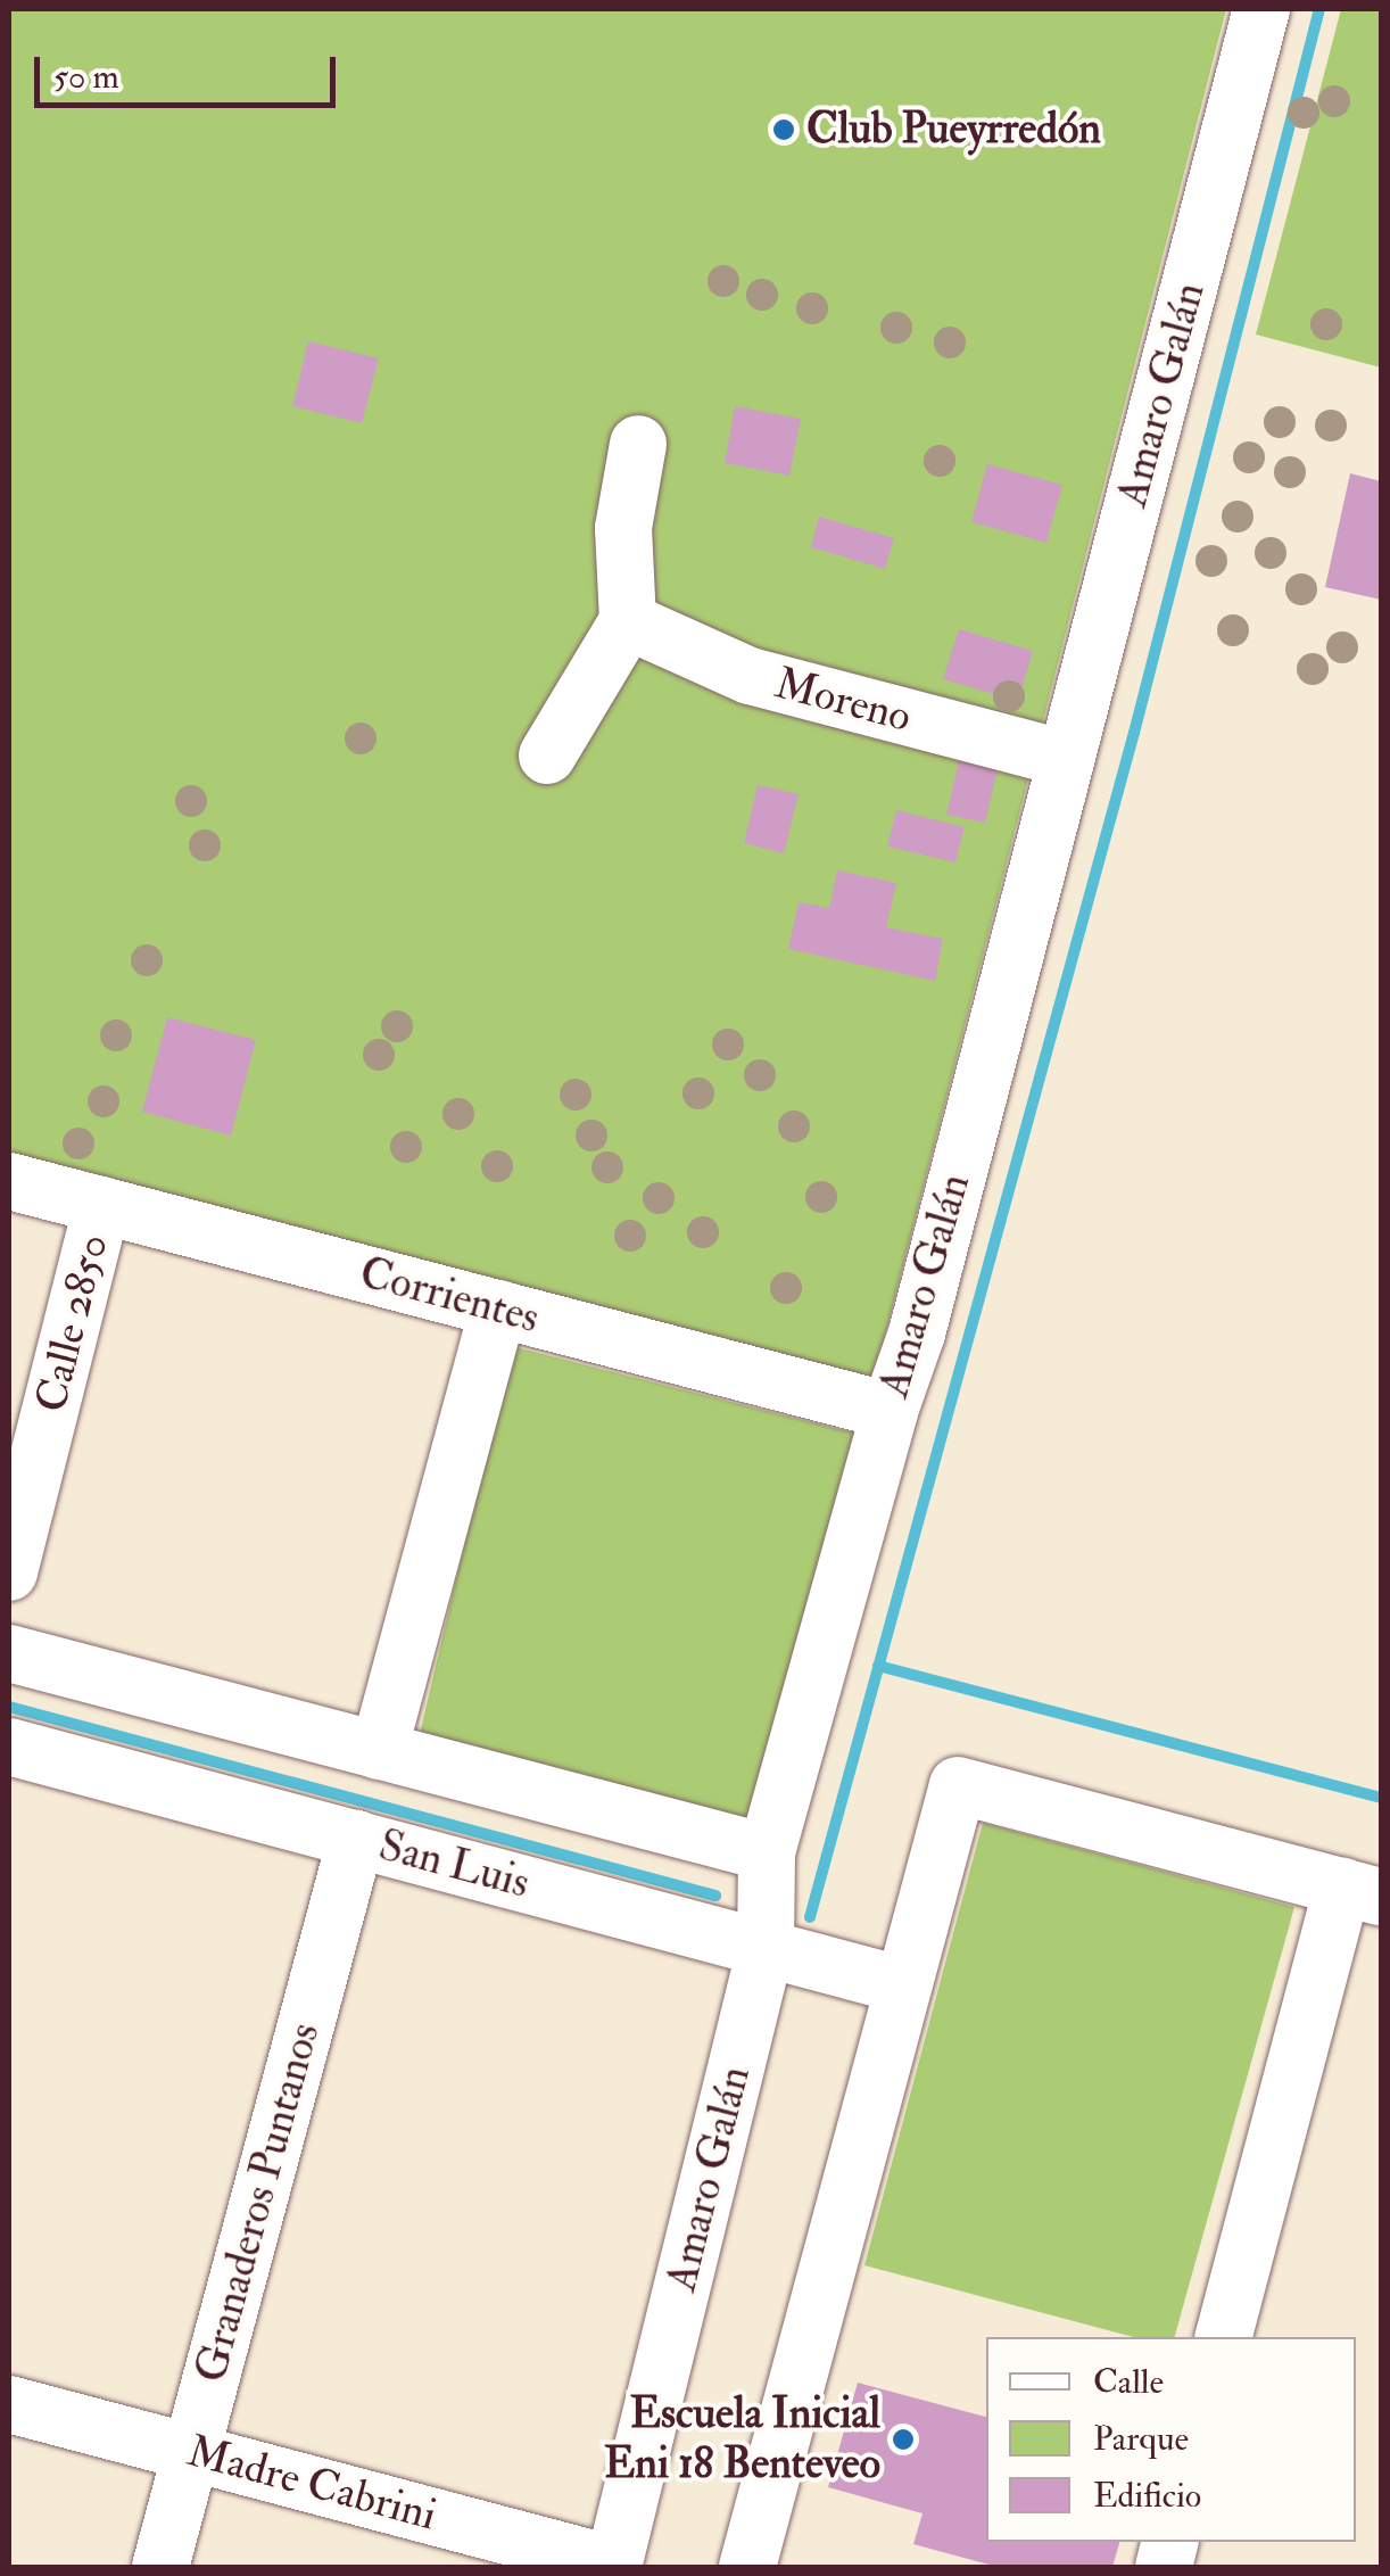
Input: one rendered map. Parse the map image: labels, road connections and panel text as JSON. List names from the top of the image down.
{
  "streets": {
    "street": [
      "Amaro Galán",
      "Moreno",
      "Corrientes",
      "Calle 2850",
      "San Luis",
      "Granaderos Puntanos",
      "Madre Cabrini"
    ]
  },
  "crossings": [
    ["Amaro Galán", "Moreno"],
    ["Amaro Galán", "Corrientes"],
    ["Amaro Galán", "San Luis"],
    ["Amaro Galán", "Madre Cabrini"],
    ["Corrientes", "Calle 2850"],
    ["San Luis", "Granaderos Puntanos"],
    ["Granaderos Puntanos", "Madre Cabrini"]
  ],
  "places": ["Club Pueyrredón", "Escuela Inicial Eni 18 Benteveo"],
  "legend": ["Calle", "Parque", "Edificio"],
  "scale_bar": "50 m"
}
